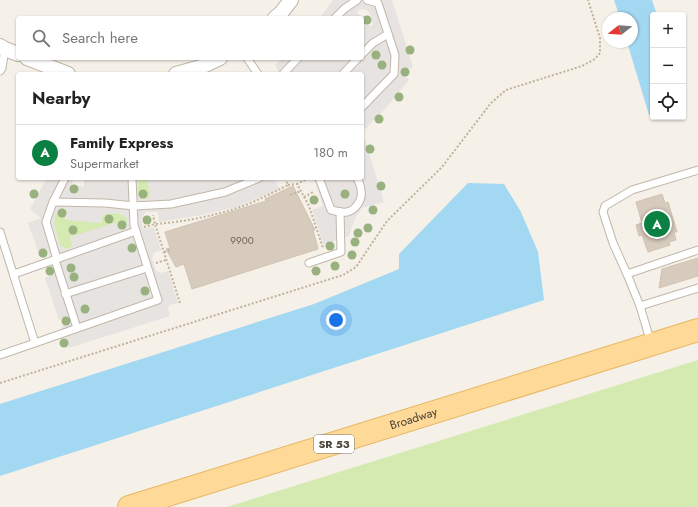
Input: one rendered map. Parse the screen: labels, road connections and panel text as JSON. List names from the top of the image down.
{
  "streets": {
    "main road": ["Broadway", "SR 53"]
  },
  "house_numbers": ["9900"],
  "north": "left",
  "page": {
    "map_buttons": ["+", "−"],
    "search": "Search here",
    "heading": "Nearby",
    "list": [
      {
        "mark": "A",
        "name": "Family Express",
        "note": "Supermarket",
        "value": "180 m"
      }
    ],
    "pins": "A"
  }
}
